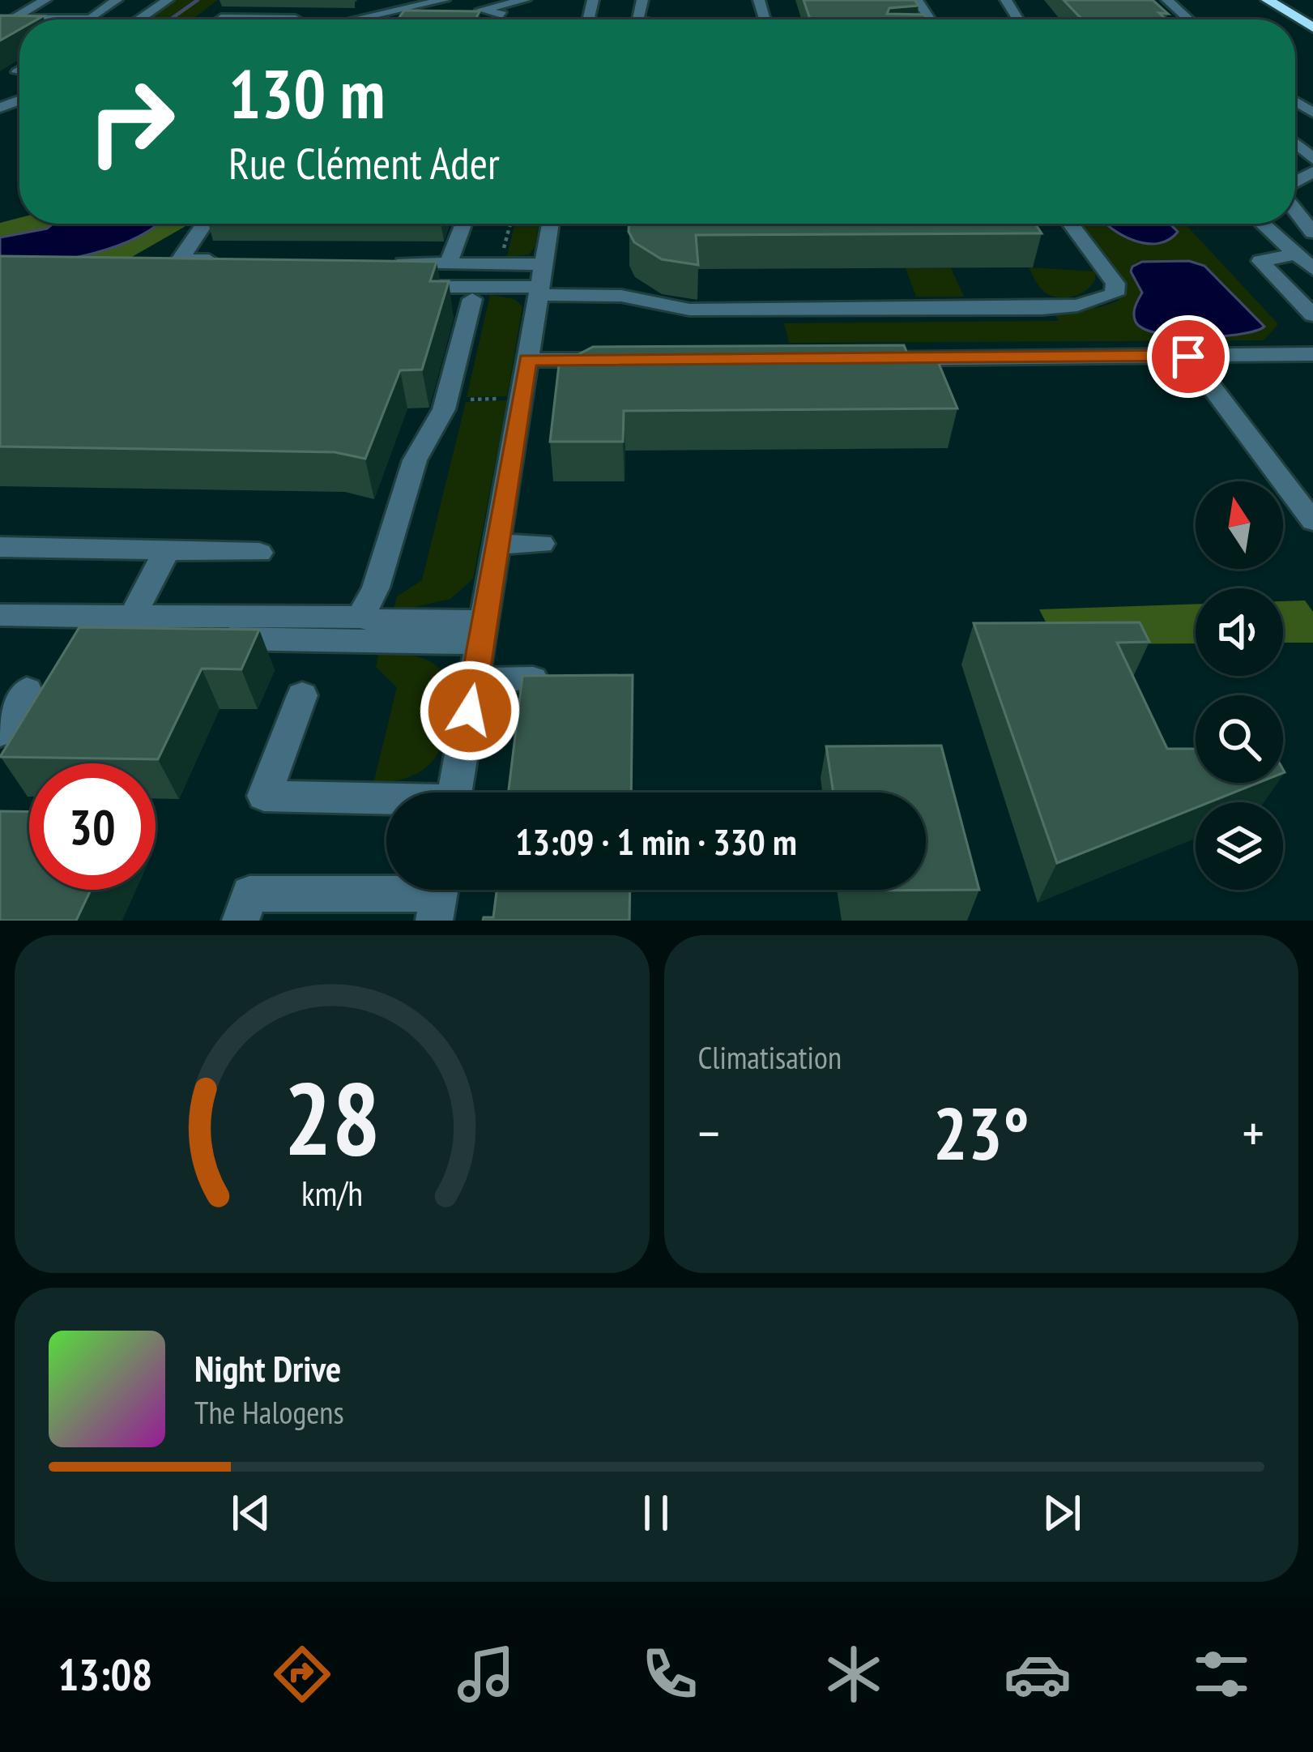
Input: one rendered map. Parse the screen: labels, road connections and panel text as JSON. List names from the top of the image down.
{
  "north": "top",
  "page": {
    "turn": ["130 m", "Rue Clément Ader"],
    "limit": "30",
    "trip": "13:09 · 1 min · 330 m",
    "tile": "Climatisation",
    "heat": ["−", "23°", "+"],
    "song": ["Night Drive", "The Halogens"],
    "tabs": "13:08",
    "gauge": ["28", "km/h"]
  }
}
